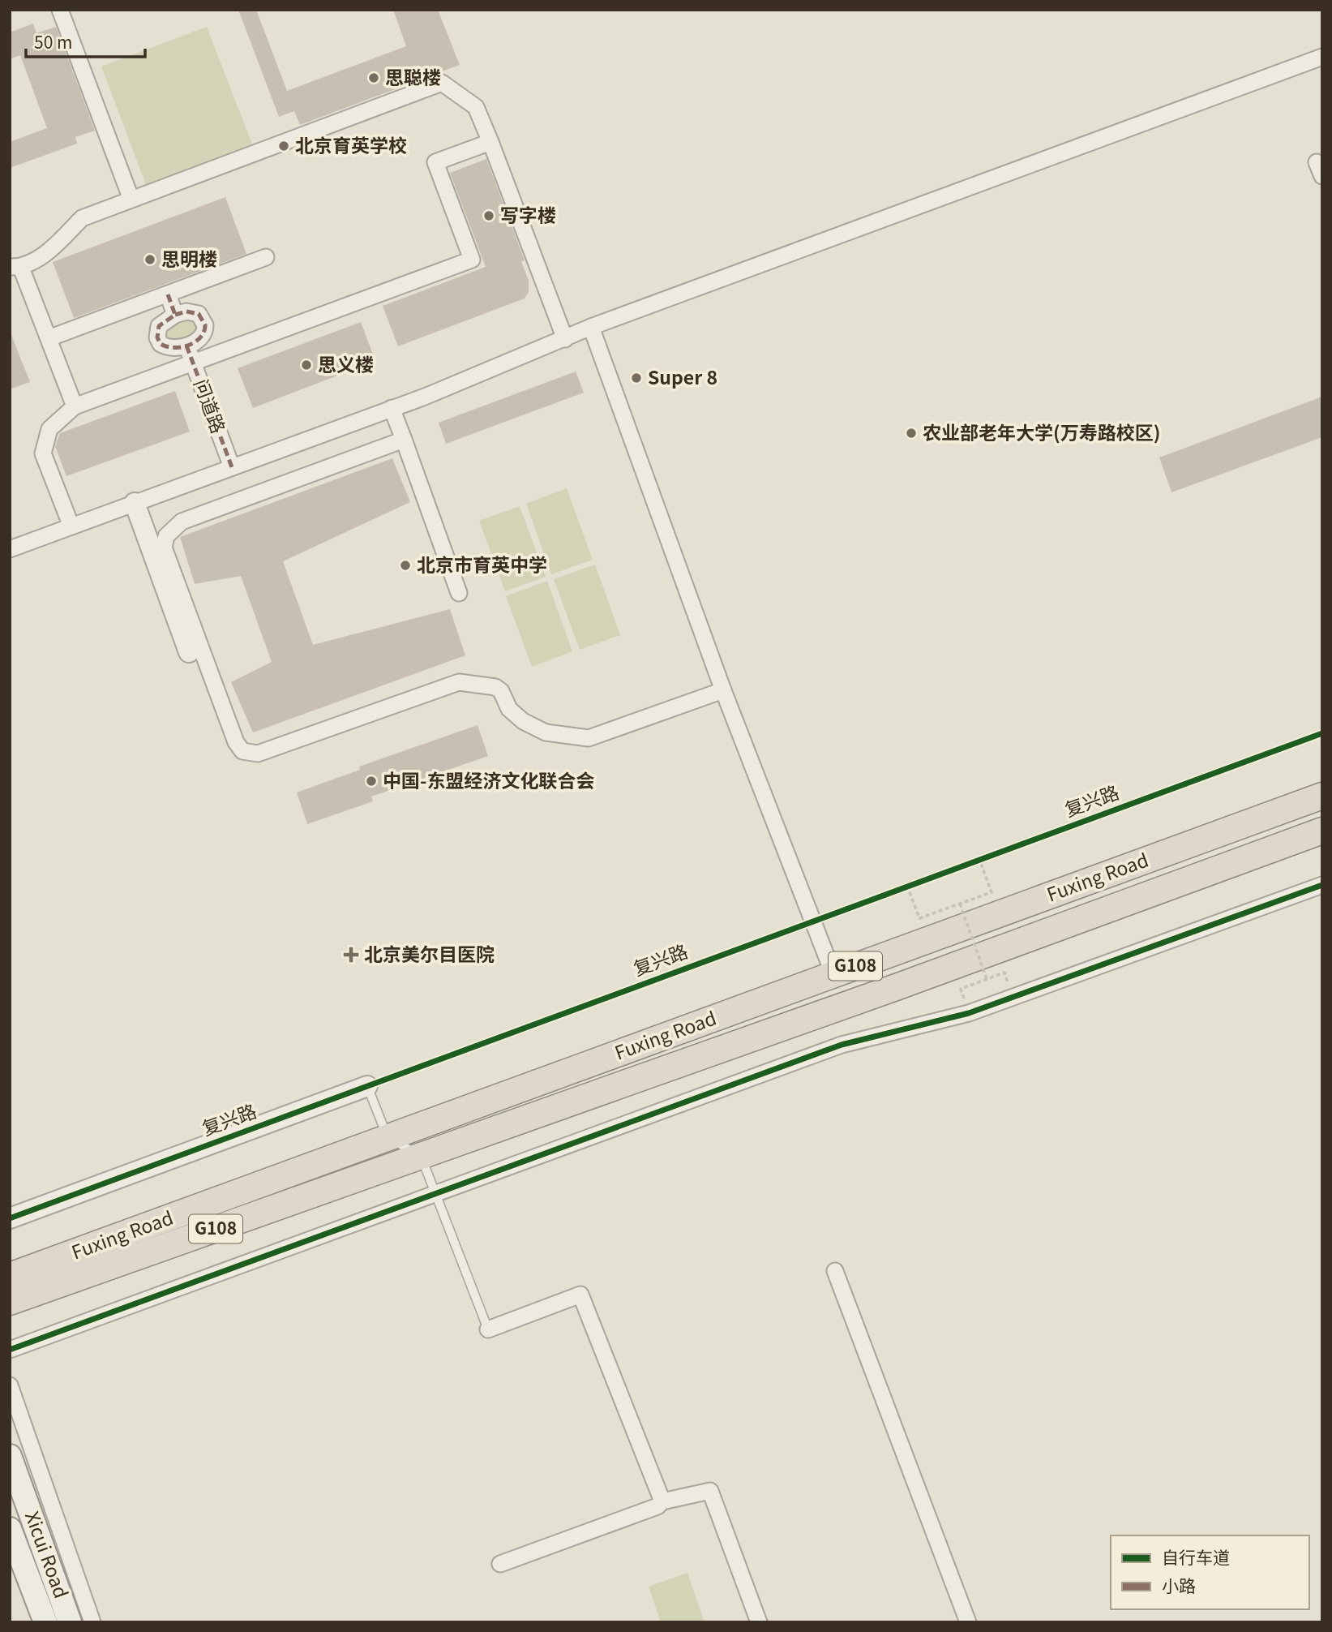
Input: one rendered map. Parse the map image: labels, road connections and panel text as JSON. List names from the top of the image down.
{
  "streets": {
    "highway": ["Fuxing Road", "G108"],
    "main road": ["Xicui Road"],
    "street": ["问道路", "复兴路"]
  },
  "places": {
    "other": [
      "思聪楼",
      "北京育英学校",
      "写字楼",
      "思明楼",
      "思义楼",
      "Super 8",
      "农业部老年大学(万寿路校区)",
      "北京市育英中学",
      "中国-东盟经济文化联合会"
    ],
    "health": ["北京美尔目医院"]
  },
  "legend": ["自行车道", "小路"],
  "scale_bar": "50 m"
}
